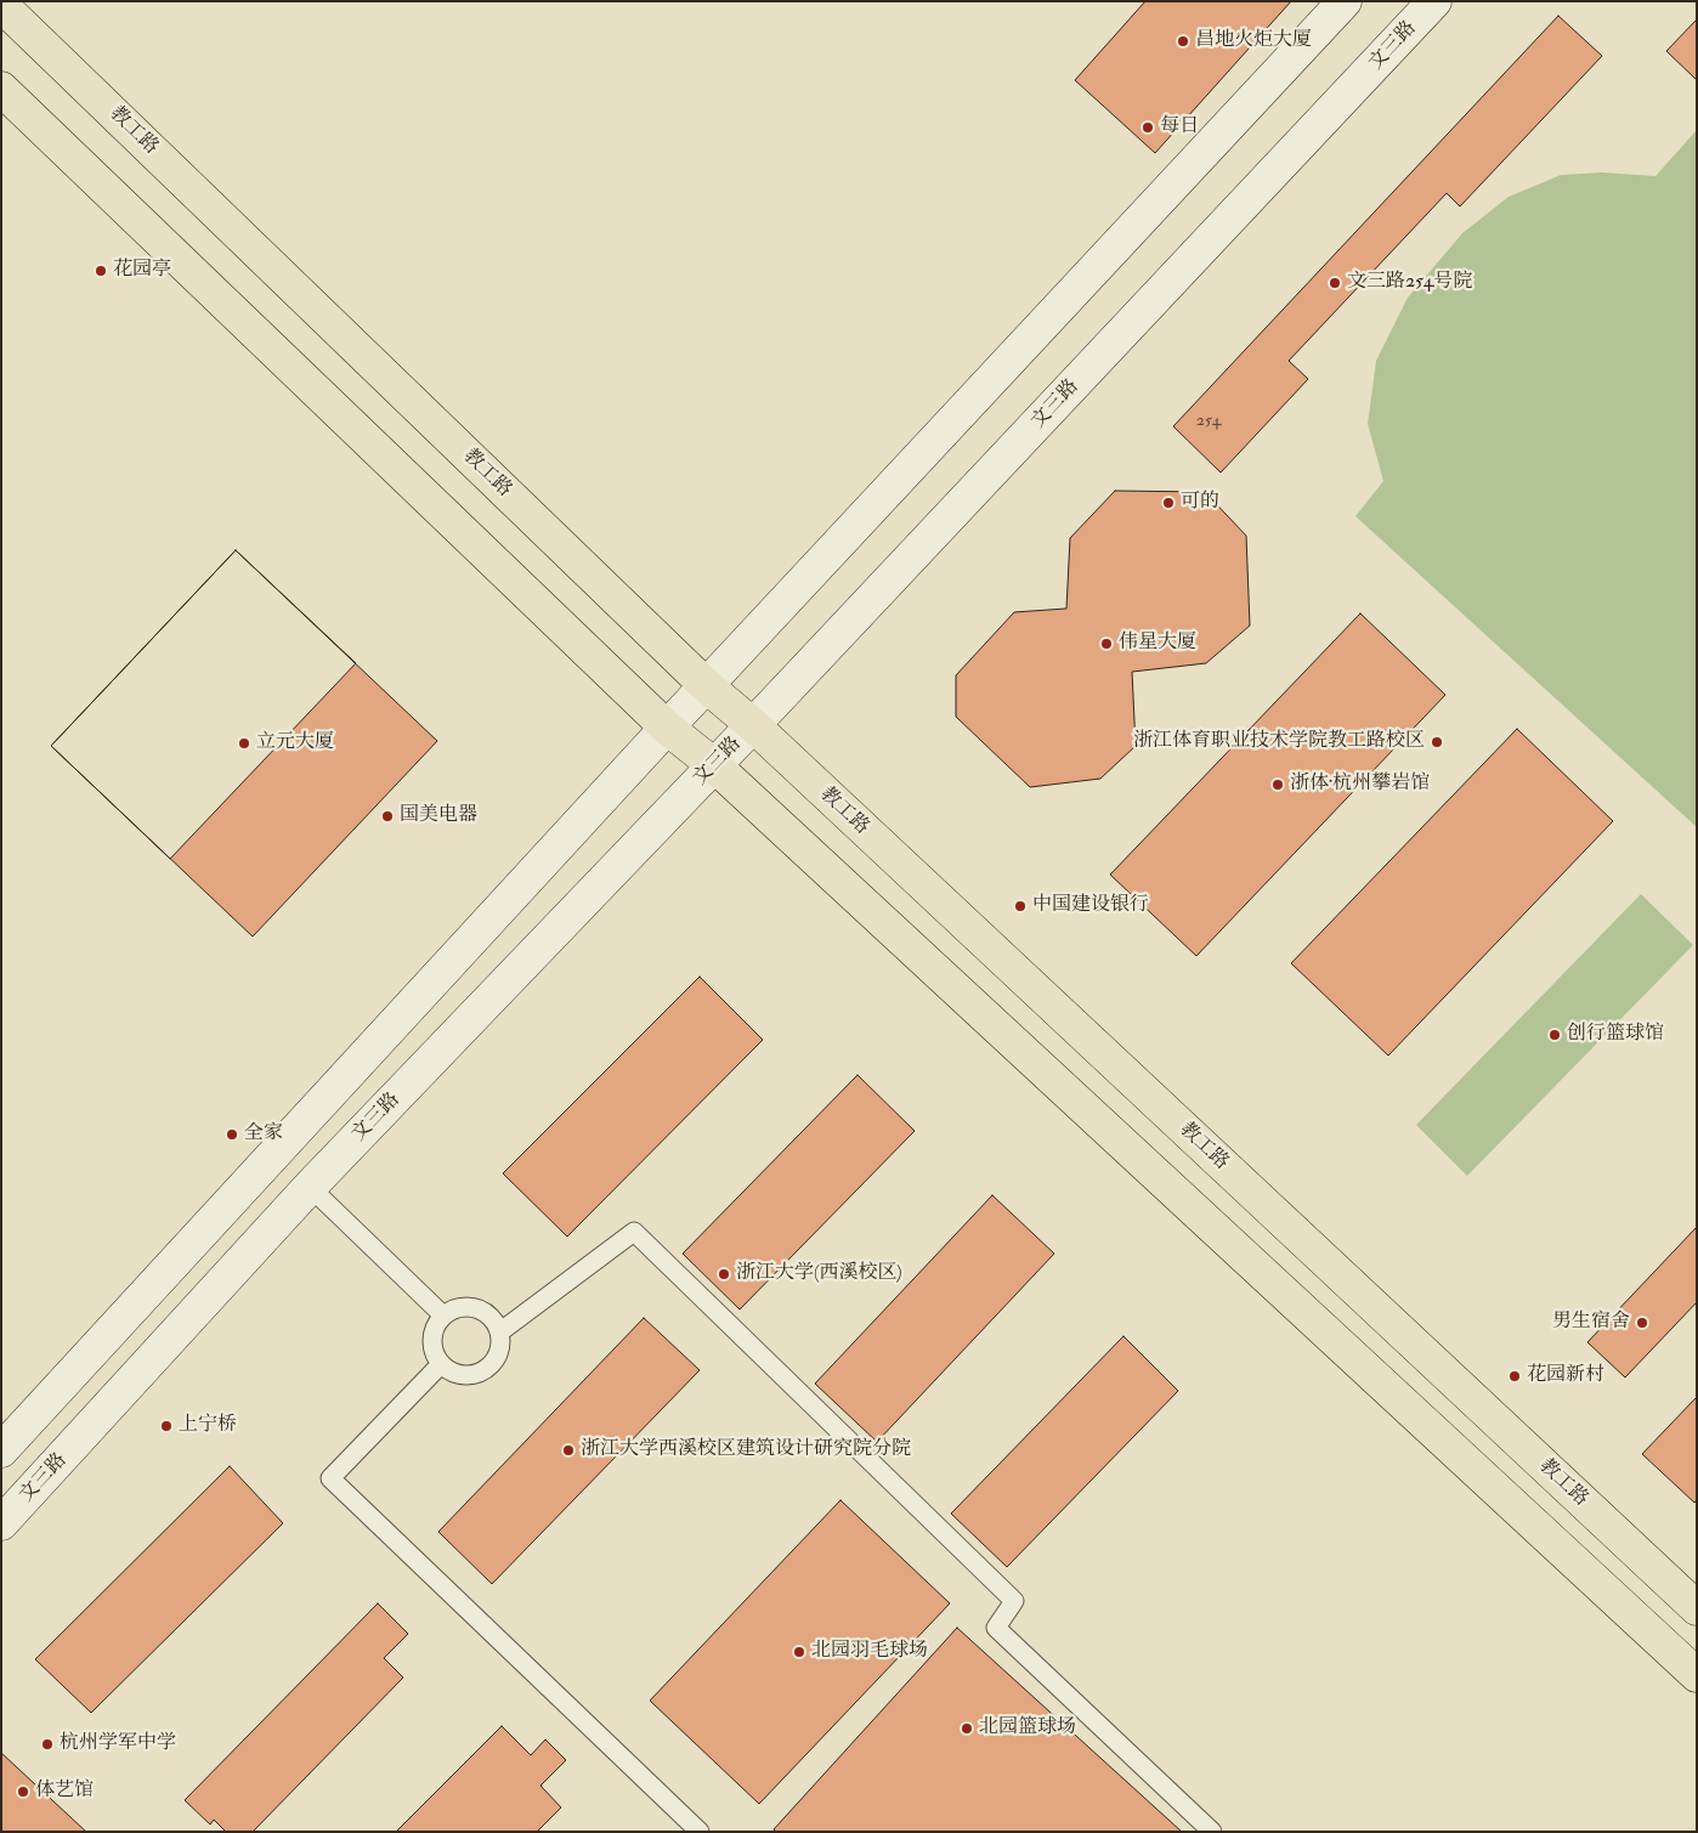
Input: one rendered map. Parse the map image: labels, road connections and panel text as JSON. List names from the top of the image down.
{
  "streets": {
    "main road": ["文三路", "教工路"]
  },
  "crossings": [
    ["文三路", "教工路"]
  ],
  "places": [
    "昌地火炬大厦",
    "每日",
    "花园亭",
    "文三路254号院",
    "可的",
    "伟星大厦",
    "浙江体育职业技术学院教工路校区",
    "立元大厦",
    "浙体·杭州攀岩馆",
    "国美电器",
    "中国建设银行",
    "创行篮球馆",
    "全家",
    "浙江大学(西溪校区)",
    "男生宿舍",
    "花园新村",
    "上宁桥",
    "浙江大学西溪校区建筑设计研究院分院",
    "北园羽毛球场",
    "北园篮球场",
    "杭州学军中学",
    "体艺馆"
  ],
  "house_numbers": ["254"]
}
